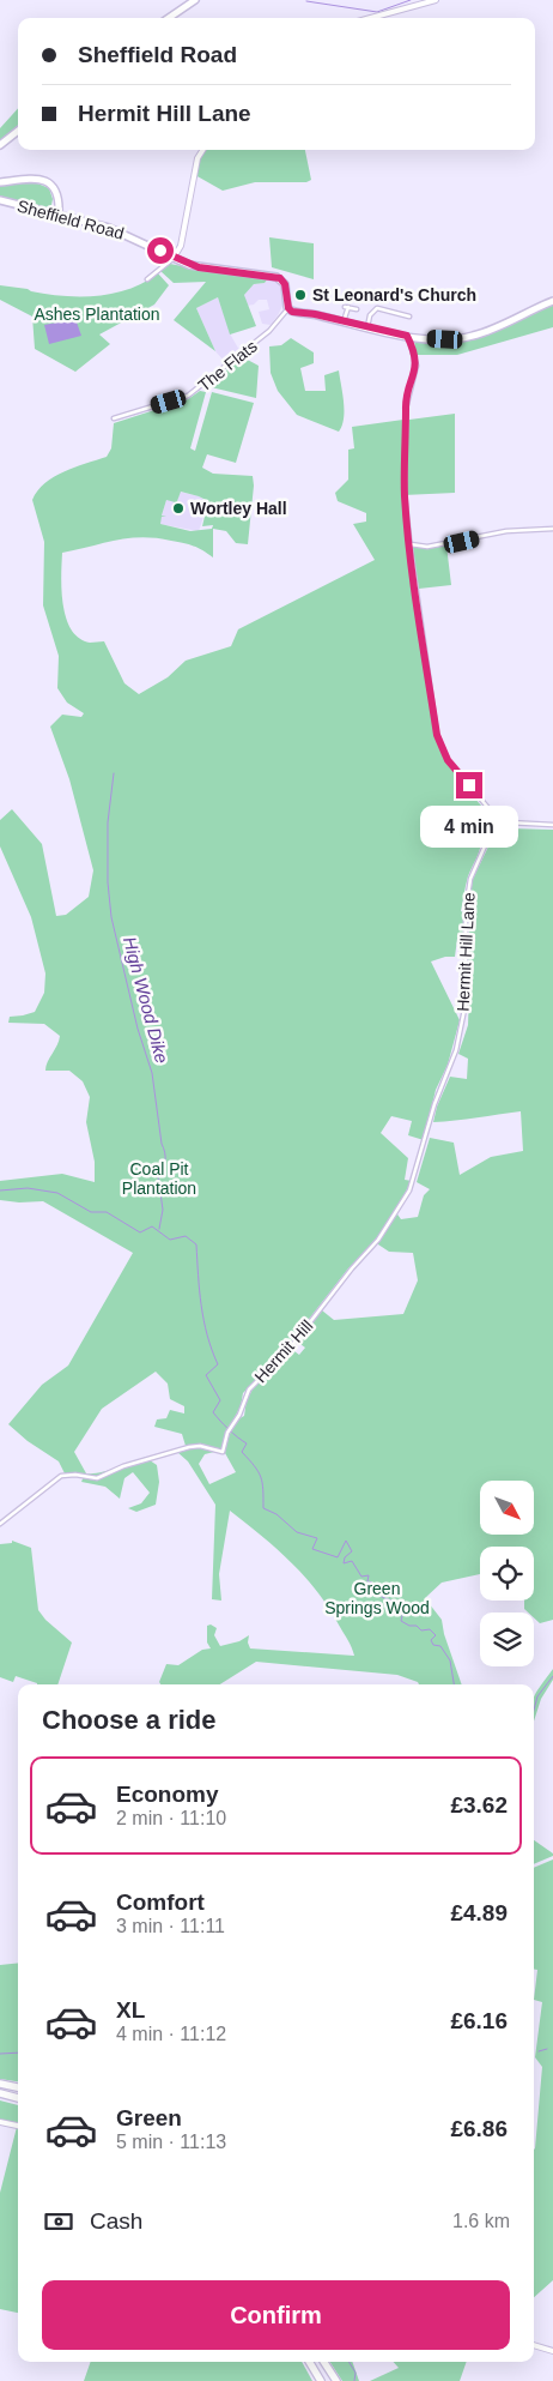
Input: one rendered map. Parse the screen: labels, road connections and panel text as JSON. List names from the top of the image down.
{
  "streets": {
    "highway": ["Sheffield Road"],
    "street": ["The Flats", "Hermit Hill Lane", "Hermit Hill"]
  },
  "crossings": [
    ["Sheffield Road", "The Flats"],
    ["Hermit Hill Lane", "Hermit Hill"]
  ],
  "water": ["High Wood Dike"],
  "parks": ["Ashes Plantation", "Coal Pit Plantation", "Green Springs Wood"],
  "places": ["St Leonard's Church", "Wortley Hall"],
  "north": "bottom right",
  "page": {
    "banner": ["Sheffield Road", "Hermit Hill Lane"],
    "bubble": "4 min",
    "heading": "Choose a ride",
    "list": [
      {
        "name": "Economy",
        "note": "2 min · 11:10",
        "value": "£3.62"
      },
      {
        "name": "Comfort",
        "note": "3 min · 11:11",
        "value": "£4.89"
      },
      {
        "name": "XL",
        "note": "4 min · 11:12",
        "value": "£6.16"
      },
      {
        "name": "Green",
        "note": "5 min · 11:13",
        "value": "£6.86"
      }
    ],
    "pay": ["Cash", "1.6 km"],
    "buttons": "Confirm"
  }
}
